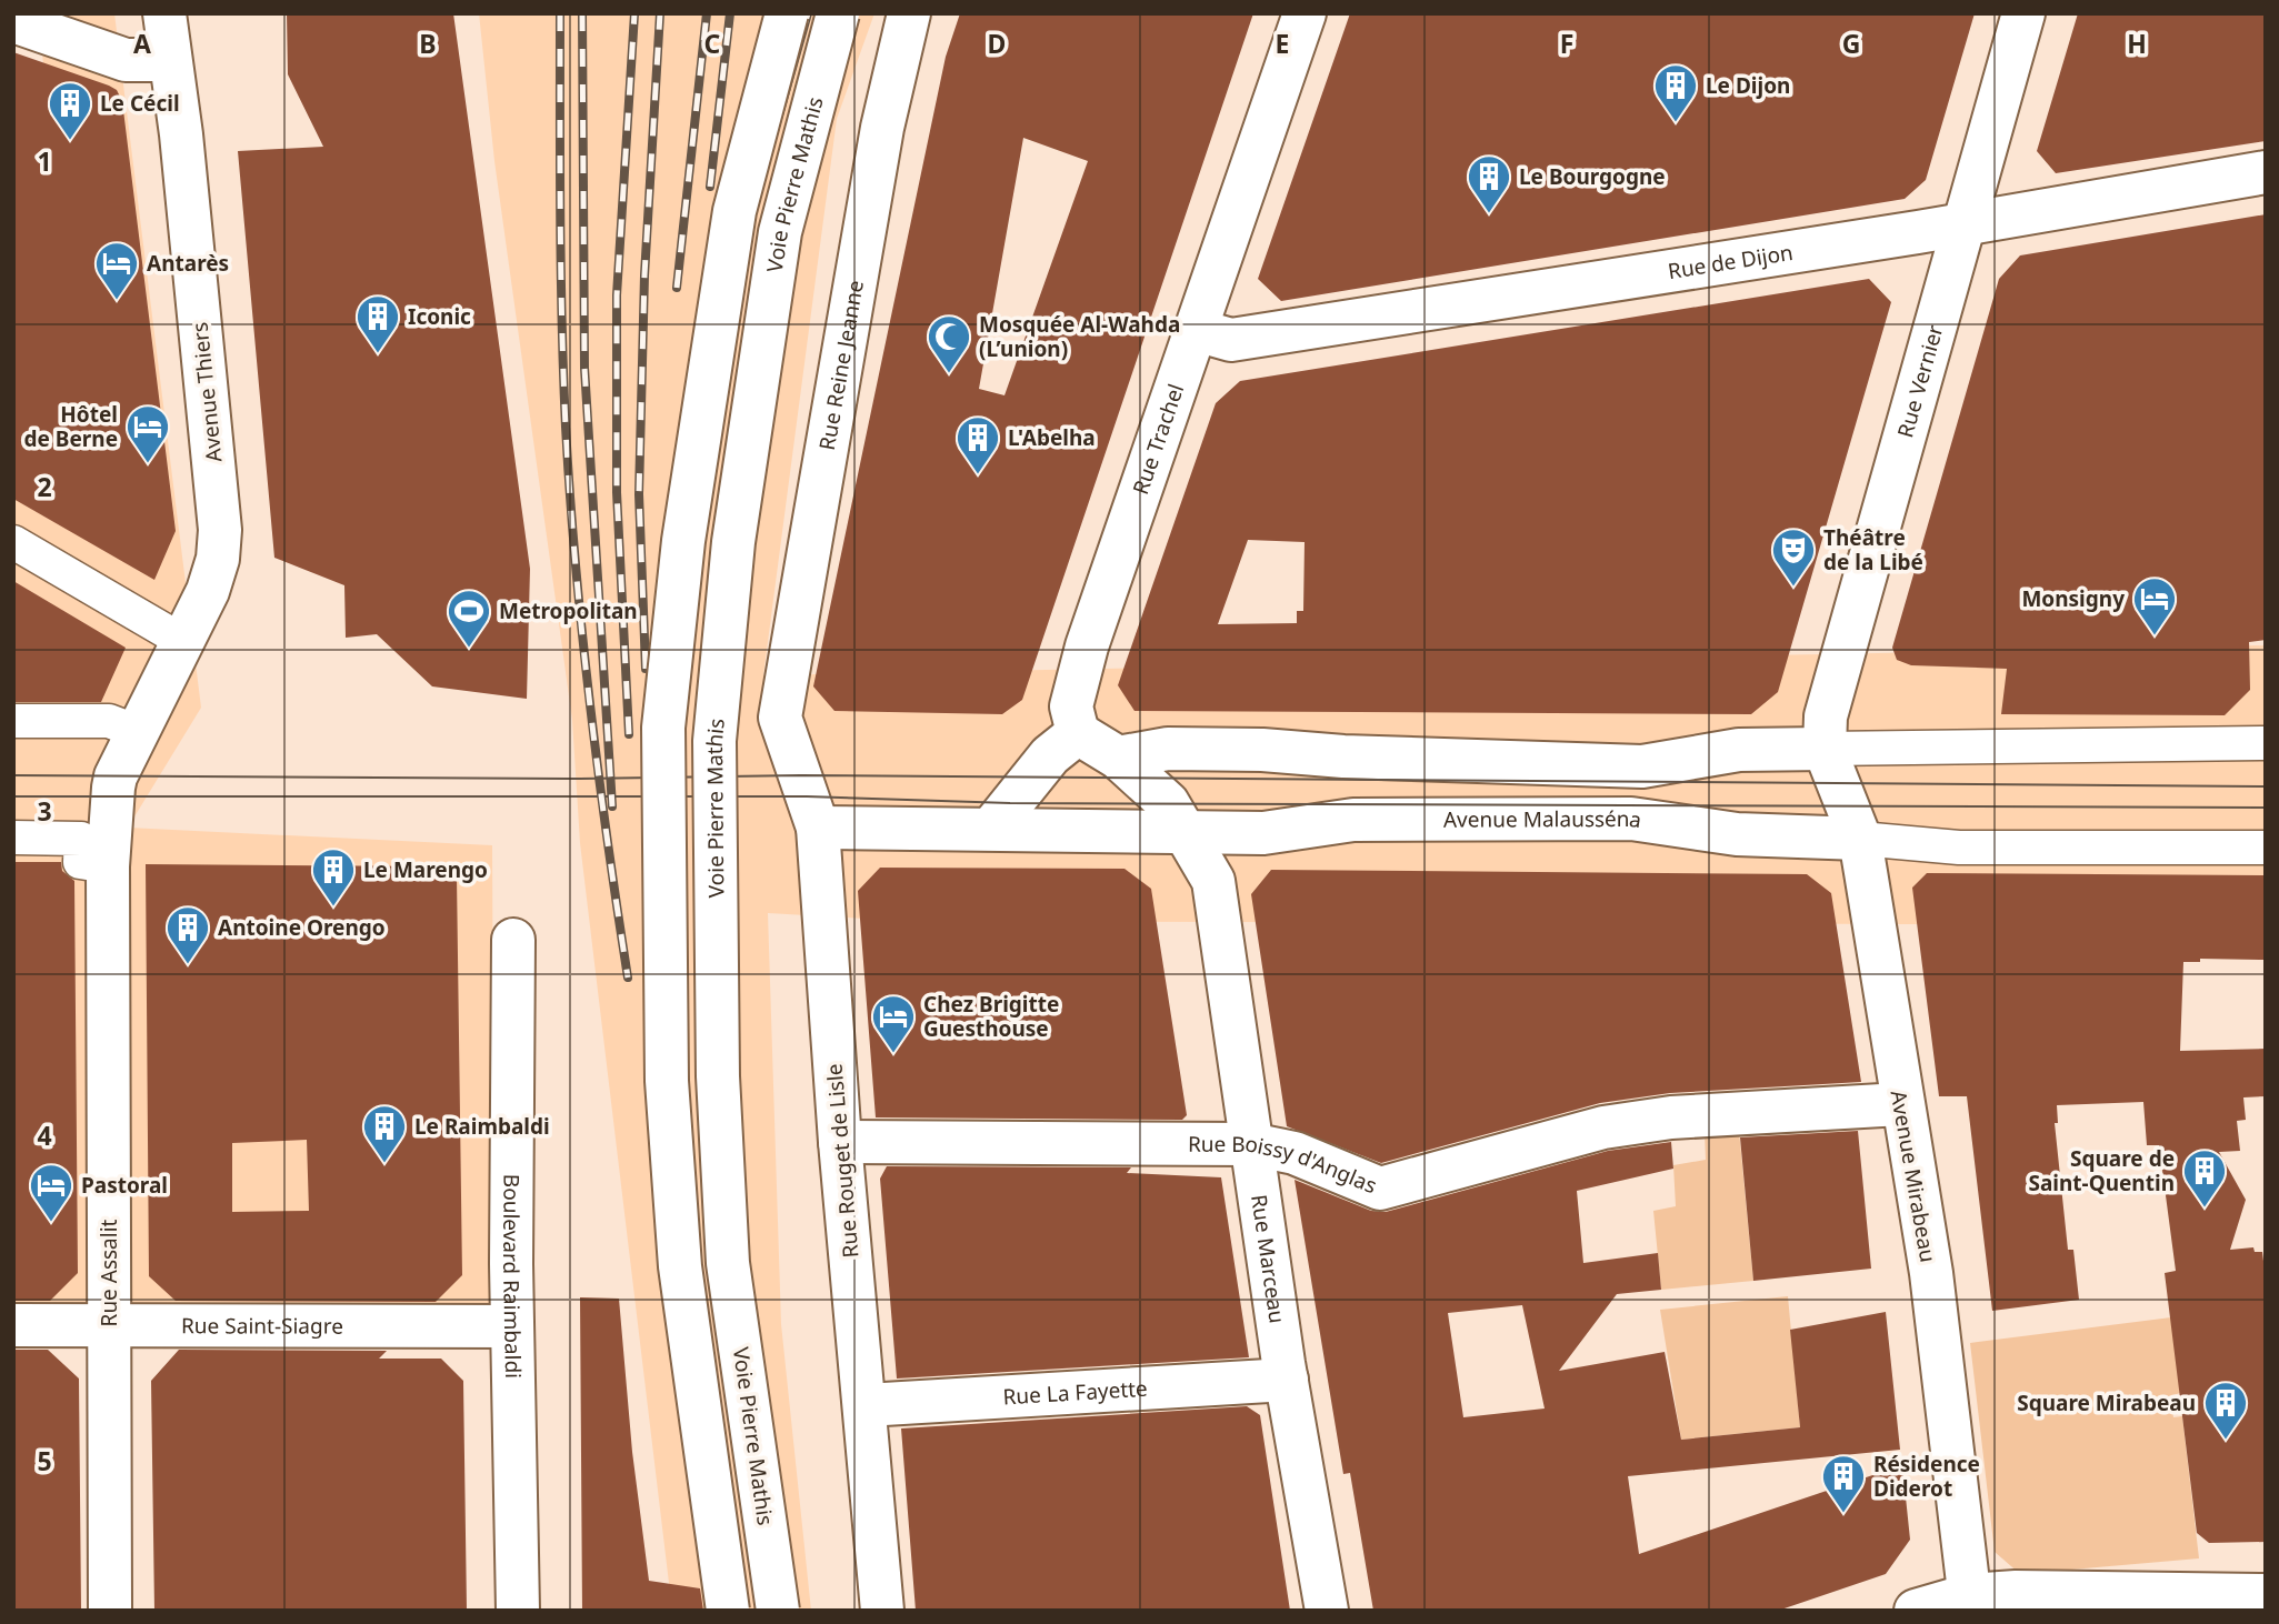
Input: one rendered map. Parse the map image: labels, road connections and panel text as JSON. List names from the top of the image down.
{
  "streets": {
    "main road": [
      "Voie Pierre Mathis",
      "Rue de Dijon",
      "Rue Reine Jeanne",
      "Rue Vernier",
      "Avenue Thiers",
      "Rue Trachel",
      "Avenue Malausséna",
      "Rue Rouget de Lisle",
      "Rue Boissy d'Anglas",
      "Avenue Mirabeau",
      "Rue Marceau",
      "Rue Assalit",
      "Boulevard Raimbaldi",
      "Rue Saint-Siagre",
      "Rue La Fayette"
    ]
  },
  "crossings": [
    ["Rue de Dijon", "Rue Vernier"],
    ["Rue de Dijon", "Rue Trachel"],
    ["Rue Reine Jeanne", "Rue Rouget de Lisle"],
    ["Rue Vernier", "Avenue Mirabeau"],
    ["Avenue Thiers", "Rue Assalit"],
    ["Avenue Malausséna", "Rue Rouget de Lisle"],
    ["Avenue Malausséna", "Avenue Mirabeau"],
    ["Avenue Malausséna", "Rue Marceau"],
    ["Rue Rouget de Lisle", "Rue Boissy d'Anglas"],
    ["Rue Rouget de Lisle", "Rue La Fayette"],
    ["Rue Boissy d'Anglas", "Avenue Mirabeau"],
    ["Rue Boissy d'Anglas", "Rue Marceau"],
    ["Rue Marceau", "Rue La Fayette"],
    ["Rue Assalit", "Rue Saint-Siagre"],
    ["Boulevard Raimbaldi", "Rue Saint-Siagre"]
  ],
  "places": {
    "building": [
      "Le Dijon",
      "Le Cécil",
      "Le Bourgogne",
      "Iconic",
      "L'Abelha",
      "Le Marengo",
      "Antoine Orengo",
      "Le Raimbaldi",
      "Square de Saint-Quentin",
      "Square Mirabeau",
      "Résidence Diderot"
    ],
    "hotel": [
      "Antarès",
      "Hôtel de Berne",
      "Monsigny",
      "Chez Brigitte Guesthouse",
      "Pastoral"
    ],
    "mosque": ["Mosquée Al-Wahda (L’union)"],
    "theatre": ["Théâtre de la Libé"],
    "sports": ["Metropolitan"]
  },
  "grid": {
    "columns": [
      "A",
      "B",
      "C",
      "D",
      "E",
      "F",
      "G",
      "H"
    ],
    "rows": [
      "1",
      "2",
      "3",
      "4",
      "5"
    ]
  }
}
